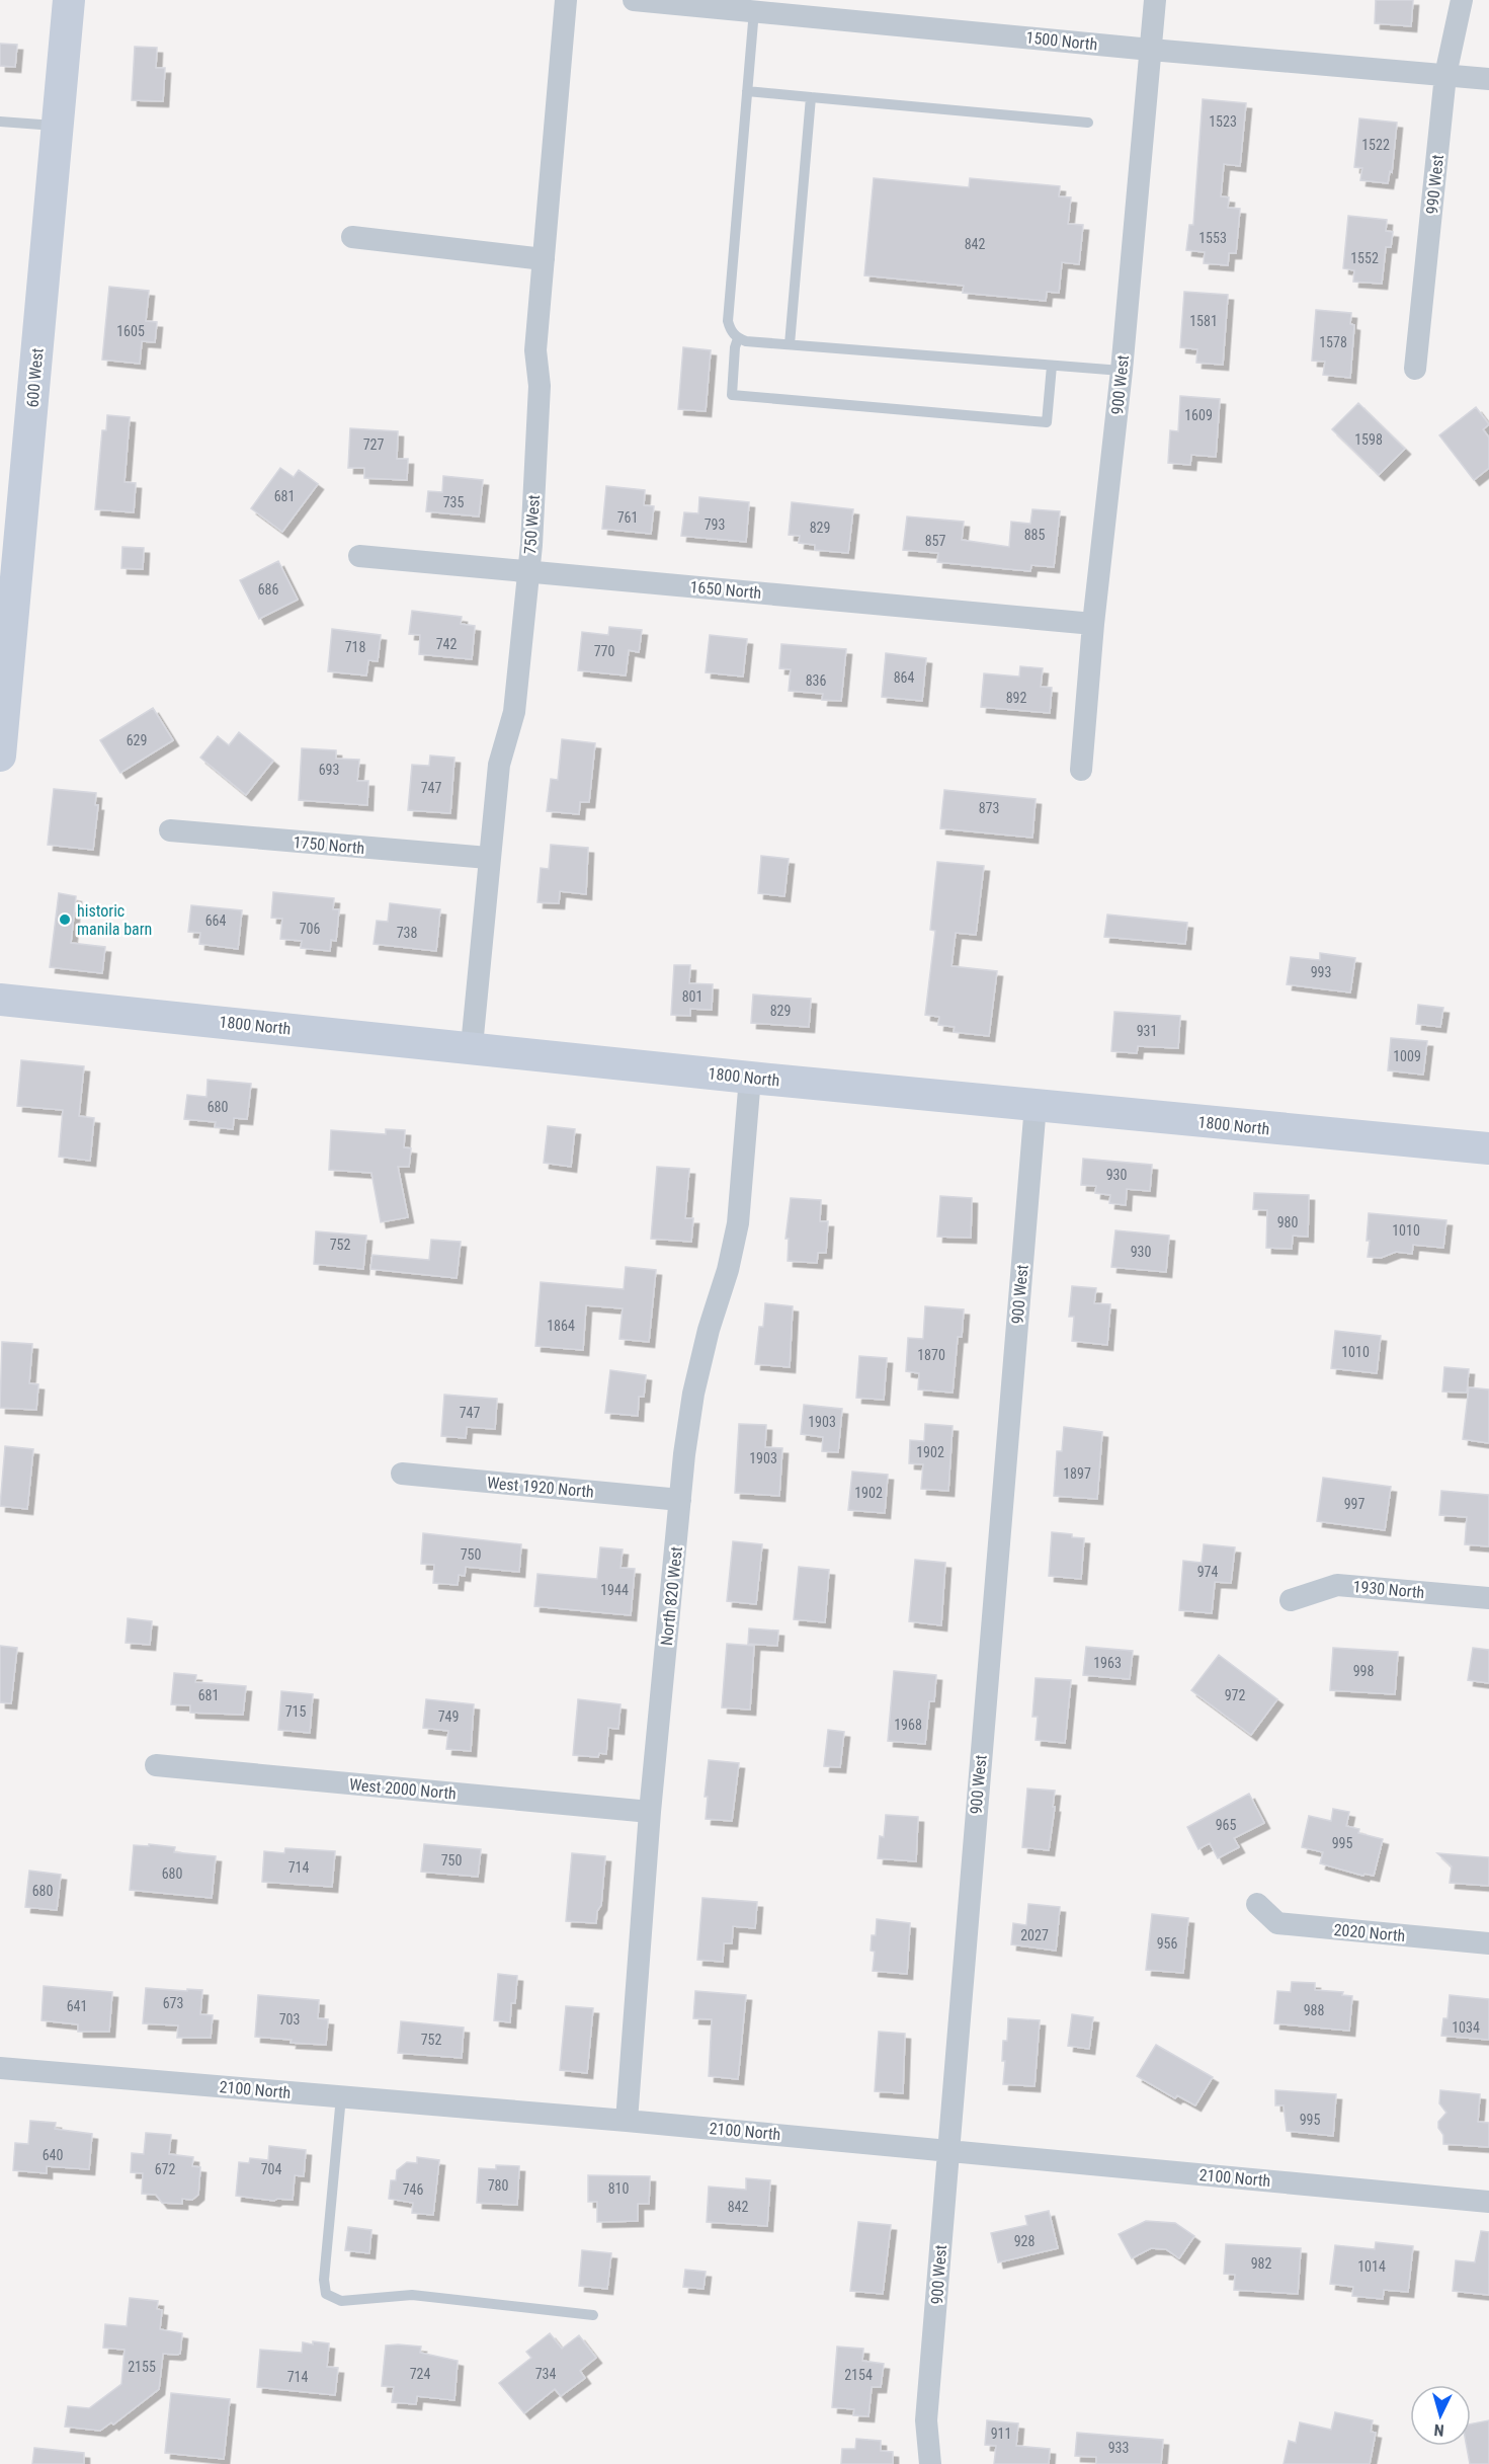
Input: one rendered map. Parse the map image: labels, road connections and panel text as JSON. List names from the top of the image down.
{
  "streets": {
    "street": [
      "1500 North",
      "990 West",
      "600 West",
      "900 West",
      "750 West",
      "1650 North",
      "1750 North",
      "1800 North",
      "West 1920 North",
      "1930 North",
      "North 820 West",
      "West 2000 North",
      "2020 North",
      "2100 North"
    ]
  },
  "crossings": [
    ["1500 North", "990 West"],
    ["1500 North", "900 West"],
    ["900 West", "1650 North"],
    ["900 West", "1800 North"],
    ["900 West", "2100 North"],
    ["750 West", "1650 North"],
    ["750 West", "1750 North"],
    ["750 West", "1800 North"],
    ["1800 North", "North 820 West"],
    ["West 1920 North", "North 820 West"],
    ["North 820 West", "West 2000 North"],
    ["North 820 West", "2100 North"]
  ],
  "places": ["historic manila barn"],
  "house_numbers": [
    "1523",
    "1522",
    "1553",
    "842",
    "1552",
    "1581",
    "1605",
    "1578",
    "1609",
    "1598",
    "727",
    "681",
    "735",
    "761",
    "793",
    "829",
    "885",
    "857",
    "686",
    "742",
    "718",
    "770",
    "864",
    "836",
    "892",
    "629",
    "693",
    "747",
    "873",
    "664",
    "706",
    "738",
    "993",
    "801",
    "829",
    "931",
    "1009",
    "680",
    "930",
    "980",
    "1010",
    "752",
    "930",
    "1864",
    "1010",
    "1870",
    "747",
    "1903",
    "1902",
    "1903",
    "1897",
    "1902",
    "997",
    "750",
    "974",
    "1944",
    "1963",
    "998",
    "681",
    "972",
    "715",
    "749",
    "1968",
    "965",
    "995",
    "750",
    "714",
    "680",
    "680",
    "2027",
    "956",
    "673",
    "641",
    "988",
    "703",
    "1034",
    "752",
    "995",
    "640",
    "672",
    "704",
    "780",
    "810",
    "746",
    "842",
    "928",
    "982",
    "1014",
    "2155",
    "724",
    "734",
    "2154",
    "714",
    "911",
    "933"
  ],
  "north": "bottom"
}
